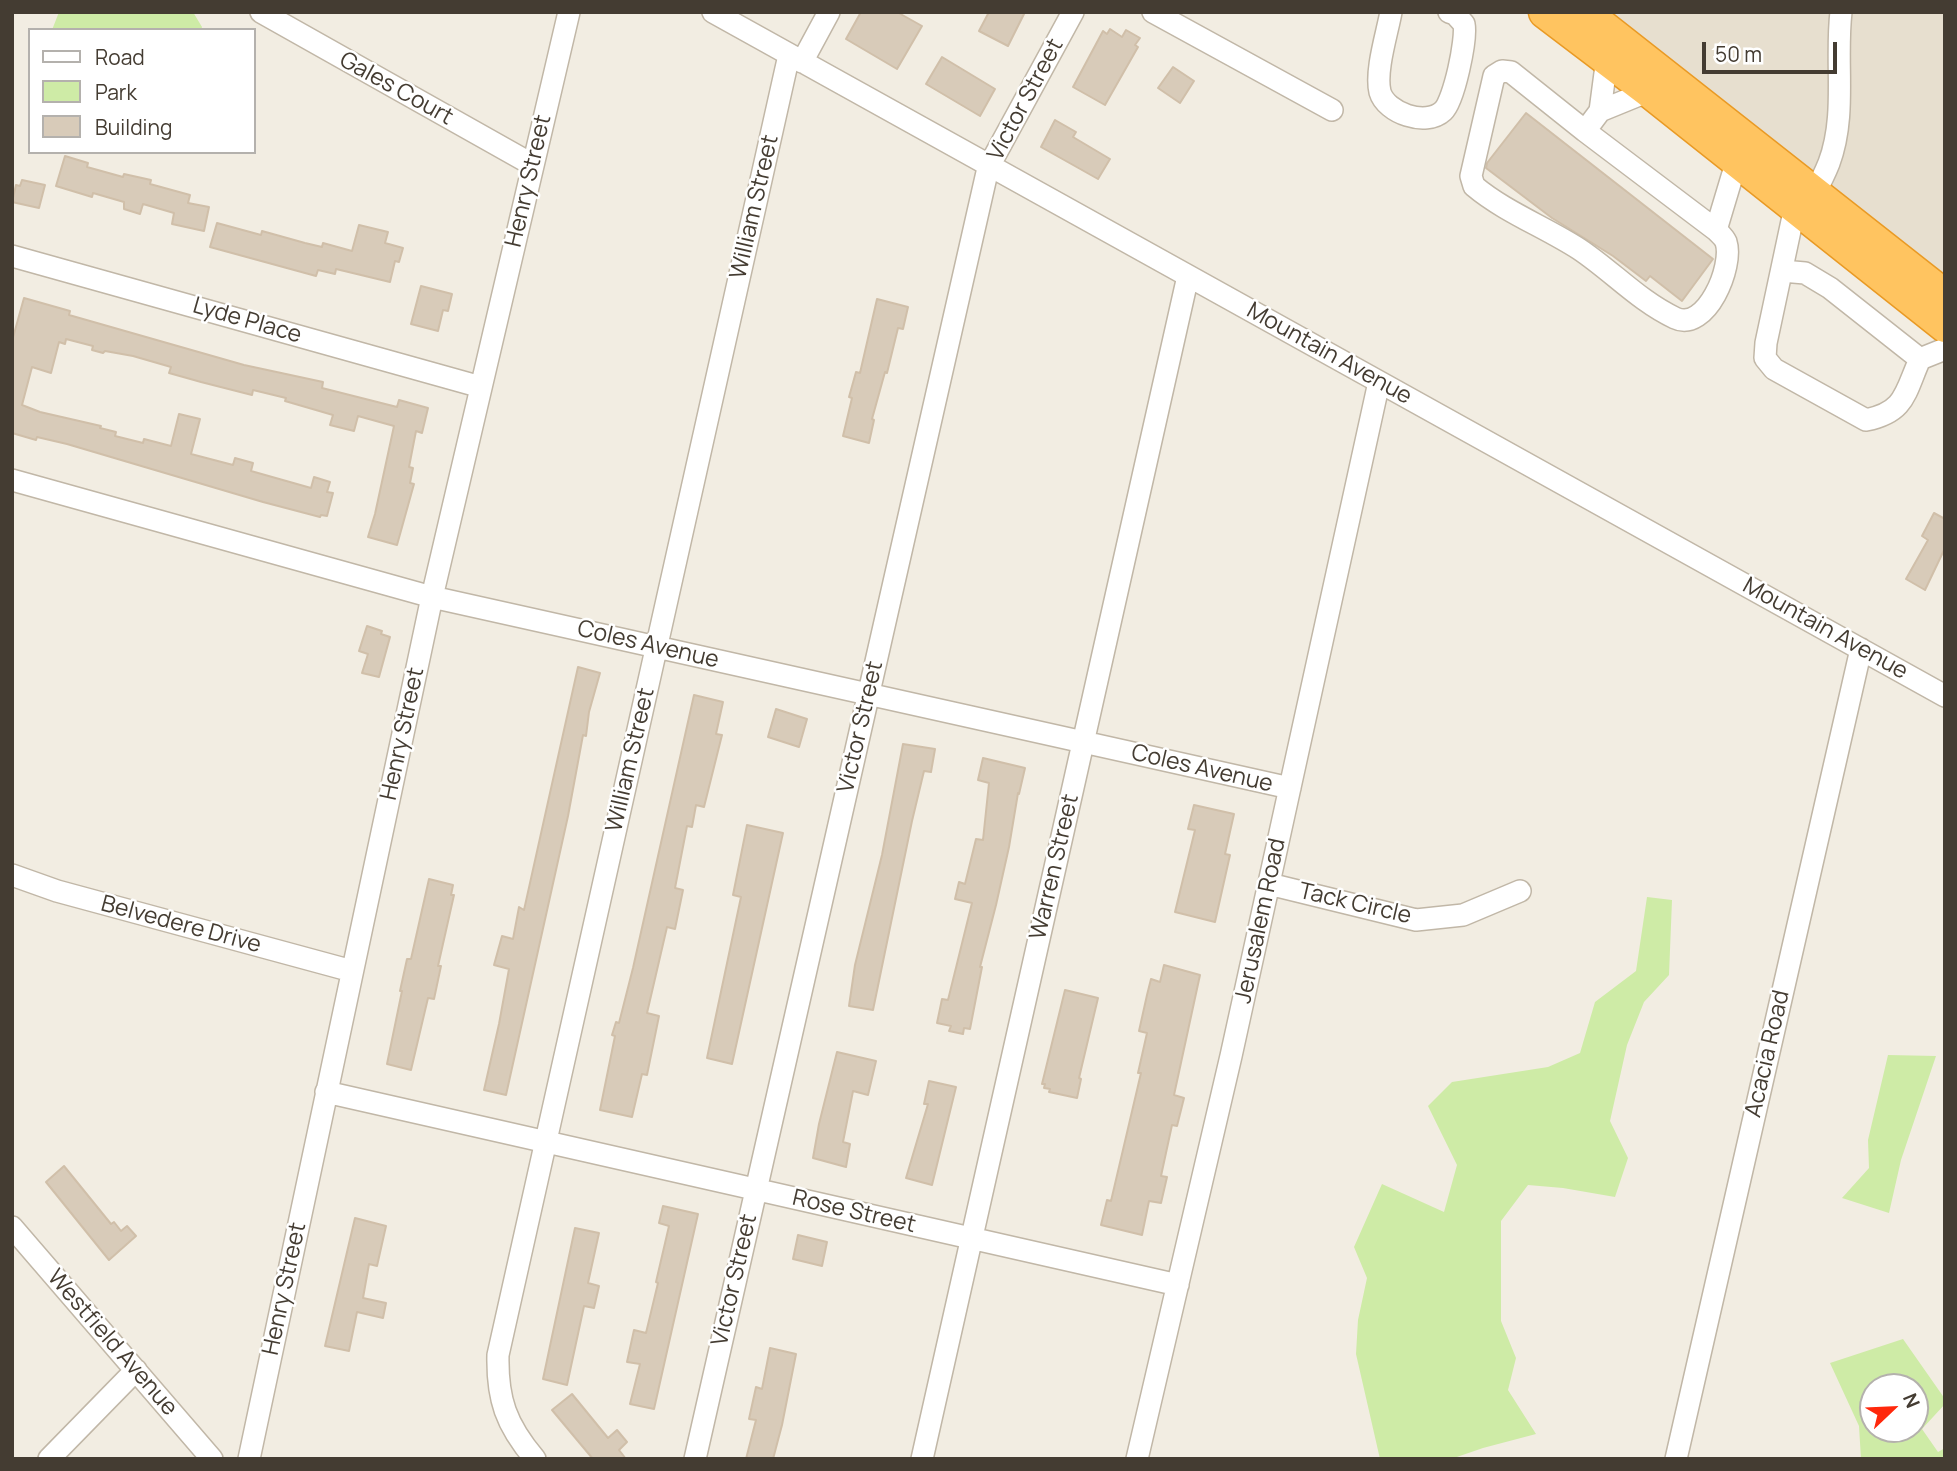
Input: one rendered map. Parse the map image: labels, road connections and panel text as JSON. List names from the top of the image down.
{
  "streets": {
    "street": [
      "Gales Court",
      "Victor Street",
      "Henry Street",
      "William Street",
      "Lyde Place",
      "Mountain Avenue",
      "Coles Avenue",
      "Warren Street",
      "Tack Circle",
      "Jerusalem Road",
      "Belvedere Drive",
      "Acacia Road",
      "Rose Street",
      "Westfield Avenue"
    ]
  },
  "crossings": [
    ["Gales Court", "Henry Street"],
    ["Victor Street", "Mountain Avenue"],
    ["Victor Street", "Coles Avenue"],
    ["Victor Street", "Rose Street"],
    ["Henry Street", "Lyde Place"],
    ["Henry Street", "Coles Avenue"],
    ["Henry Street", "Belvedere Drive"],
    ["Henry Street", "Rose Street"],
    ["William Street", "Mountain Avenue"],
    ["William Street", "Coles Avenue"],
    ["William Street", "Rose Street"],
    ["Mountain Avenue", "Warren Street"],
    ["Mountain Avenue", "Jerusalem Road"],
    ["Mountain Avenue", "Acacia Road"],
    ["Coles Avenue", "Warren Street"],
    ["Coles Avenue", "Jerusalem Road"],
    ["Warren Street", "Rose Street"],
    ["Tack Circle", "Jerusalem Road"],
    ["Jerusalem Road", "Rose Street"]
  ],
  "legend": ["Road", "Park", "Building"],
  "scale_bar": "50 m",
  "north": "top right"
}
